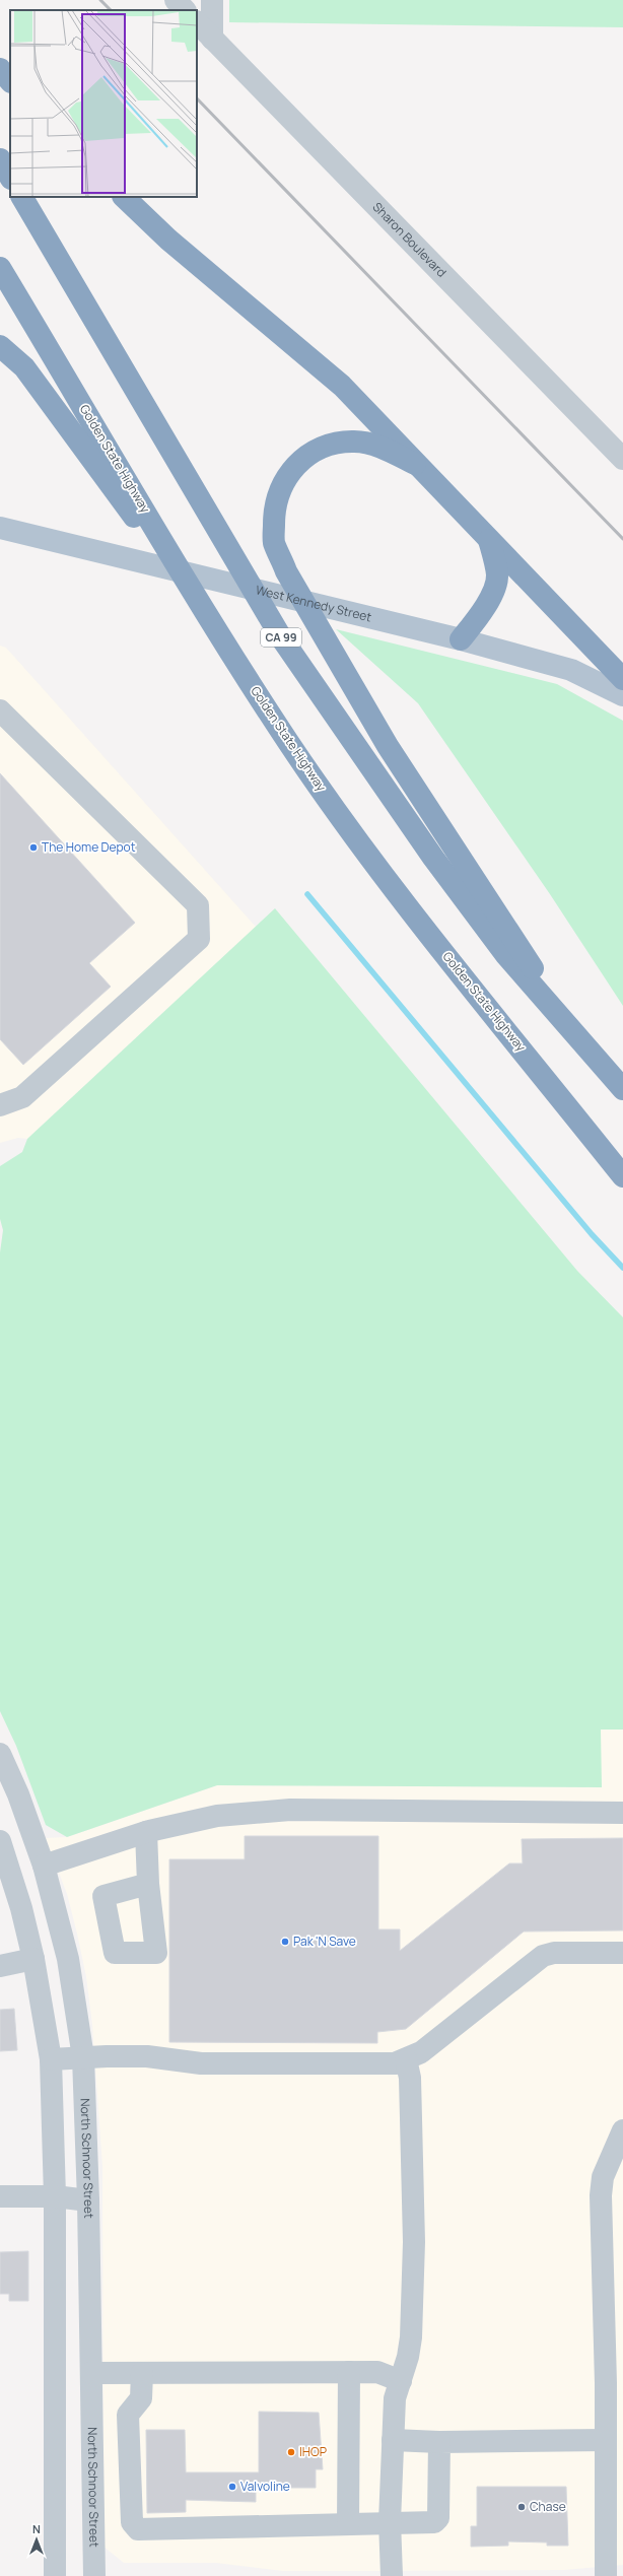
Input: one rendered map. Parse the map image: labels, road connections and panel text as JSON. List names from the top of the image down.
{
  "streets": {
    "highway": ["Golden State Highway", "CA 99"],
    "main road": ["West Kennedy Street"],
    "street": ["Sharon Boulevard", "North Schnoor Street"]
  },
  "places": [
    "The Home Depot",
    "Pak 'N Save",
    "IHOP",
    "Valvoline",
    "Chase"
  ],
  "north": "top"
}
